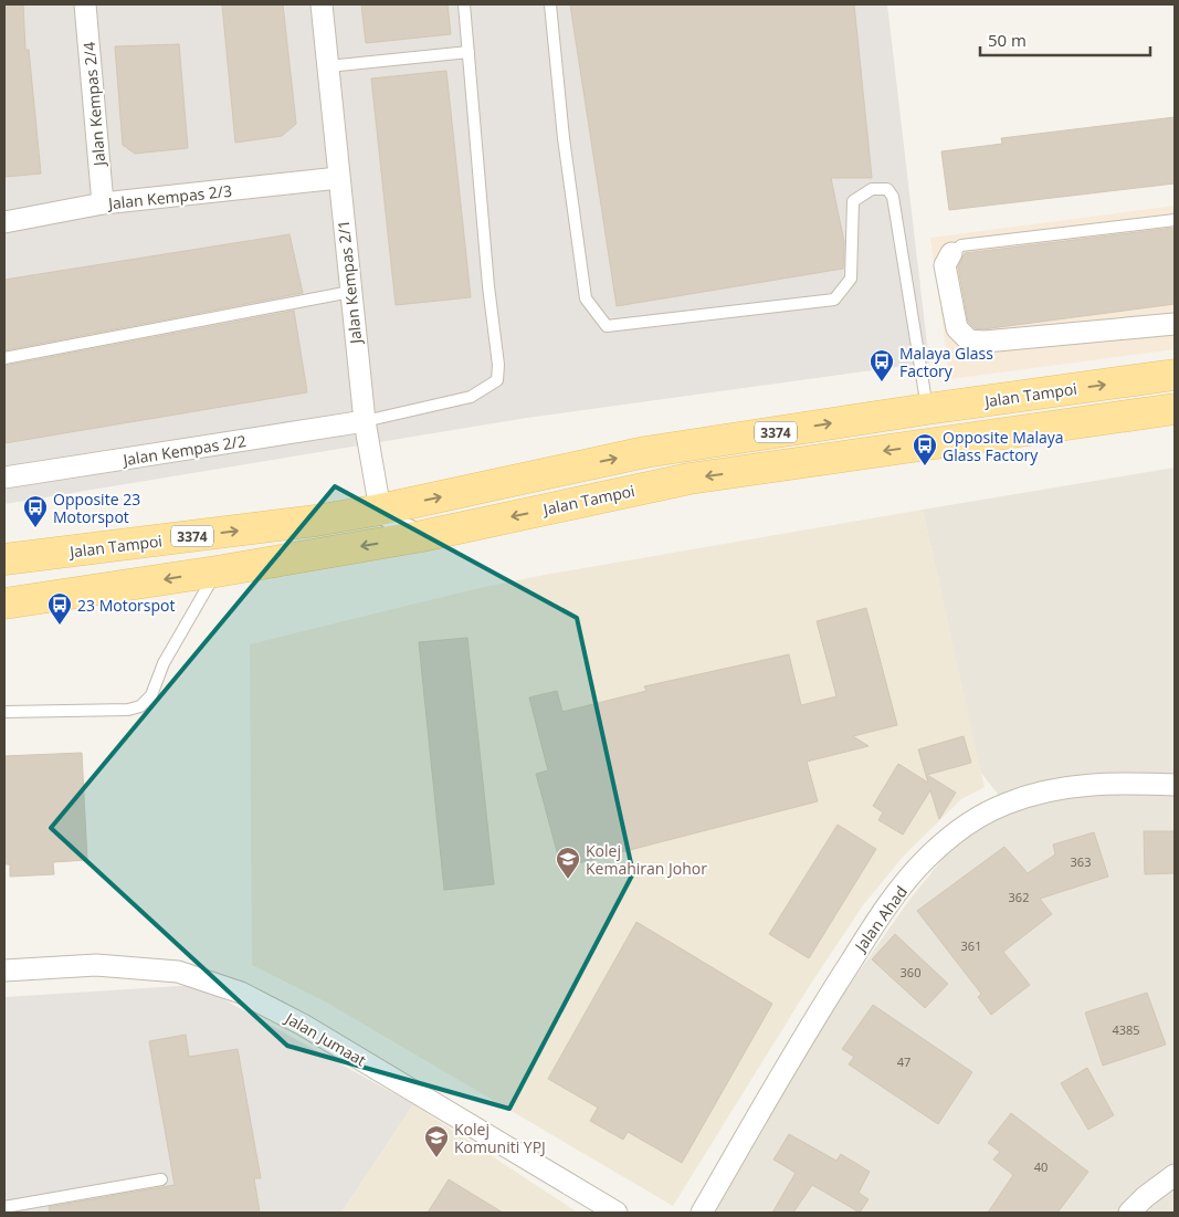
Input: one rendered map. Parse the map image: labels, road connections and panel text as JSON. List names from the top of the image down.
{
  "streets": {
    "main road": ["Jalan Tampoi", "3374"],
    "street": [
      "Jalan Kempas 2/4",
      "Jalan Kempas 2/3",
      "Jalan Kempas 2/1",
      "Jalan Kempas 2/2",
      "Jalan Ahad",
      "Jalan Jumaat"
    ]
  },
  "crossings": [
    ["Jalan Kempas 2/4", "Jalan Kempas 2/3"],
    ["Jalan Kempas 2/3", "Jalan Kempas 2/1"],
    ["Jalan Kempas 2/1", "Jalan Tampoi"],
    ["Jalan Kempas 2/1", "Jalan Kempas 2/2"]
  ],
  "places": {
    "bus stop": [
      "Malaya Glass Factory",
      "Opposite Malaya Glass Factory",
      "Opposite 23 Motorspot",
      "23 Motorspot"
    ],
    "school or university": ["Kolej Kemahiran Johor", "Kolej Komuniti YPJ"]
  },
  "house_numbers": [
    "363",
    "362",
    "361",
    "360",
    "4385",
    "47",
    "40"
  ],
  "scale_bar": "50 m"
}
